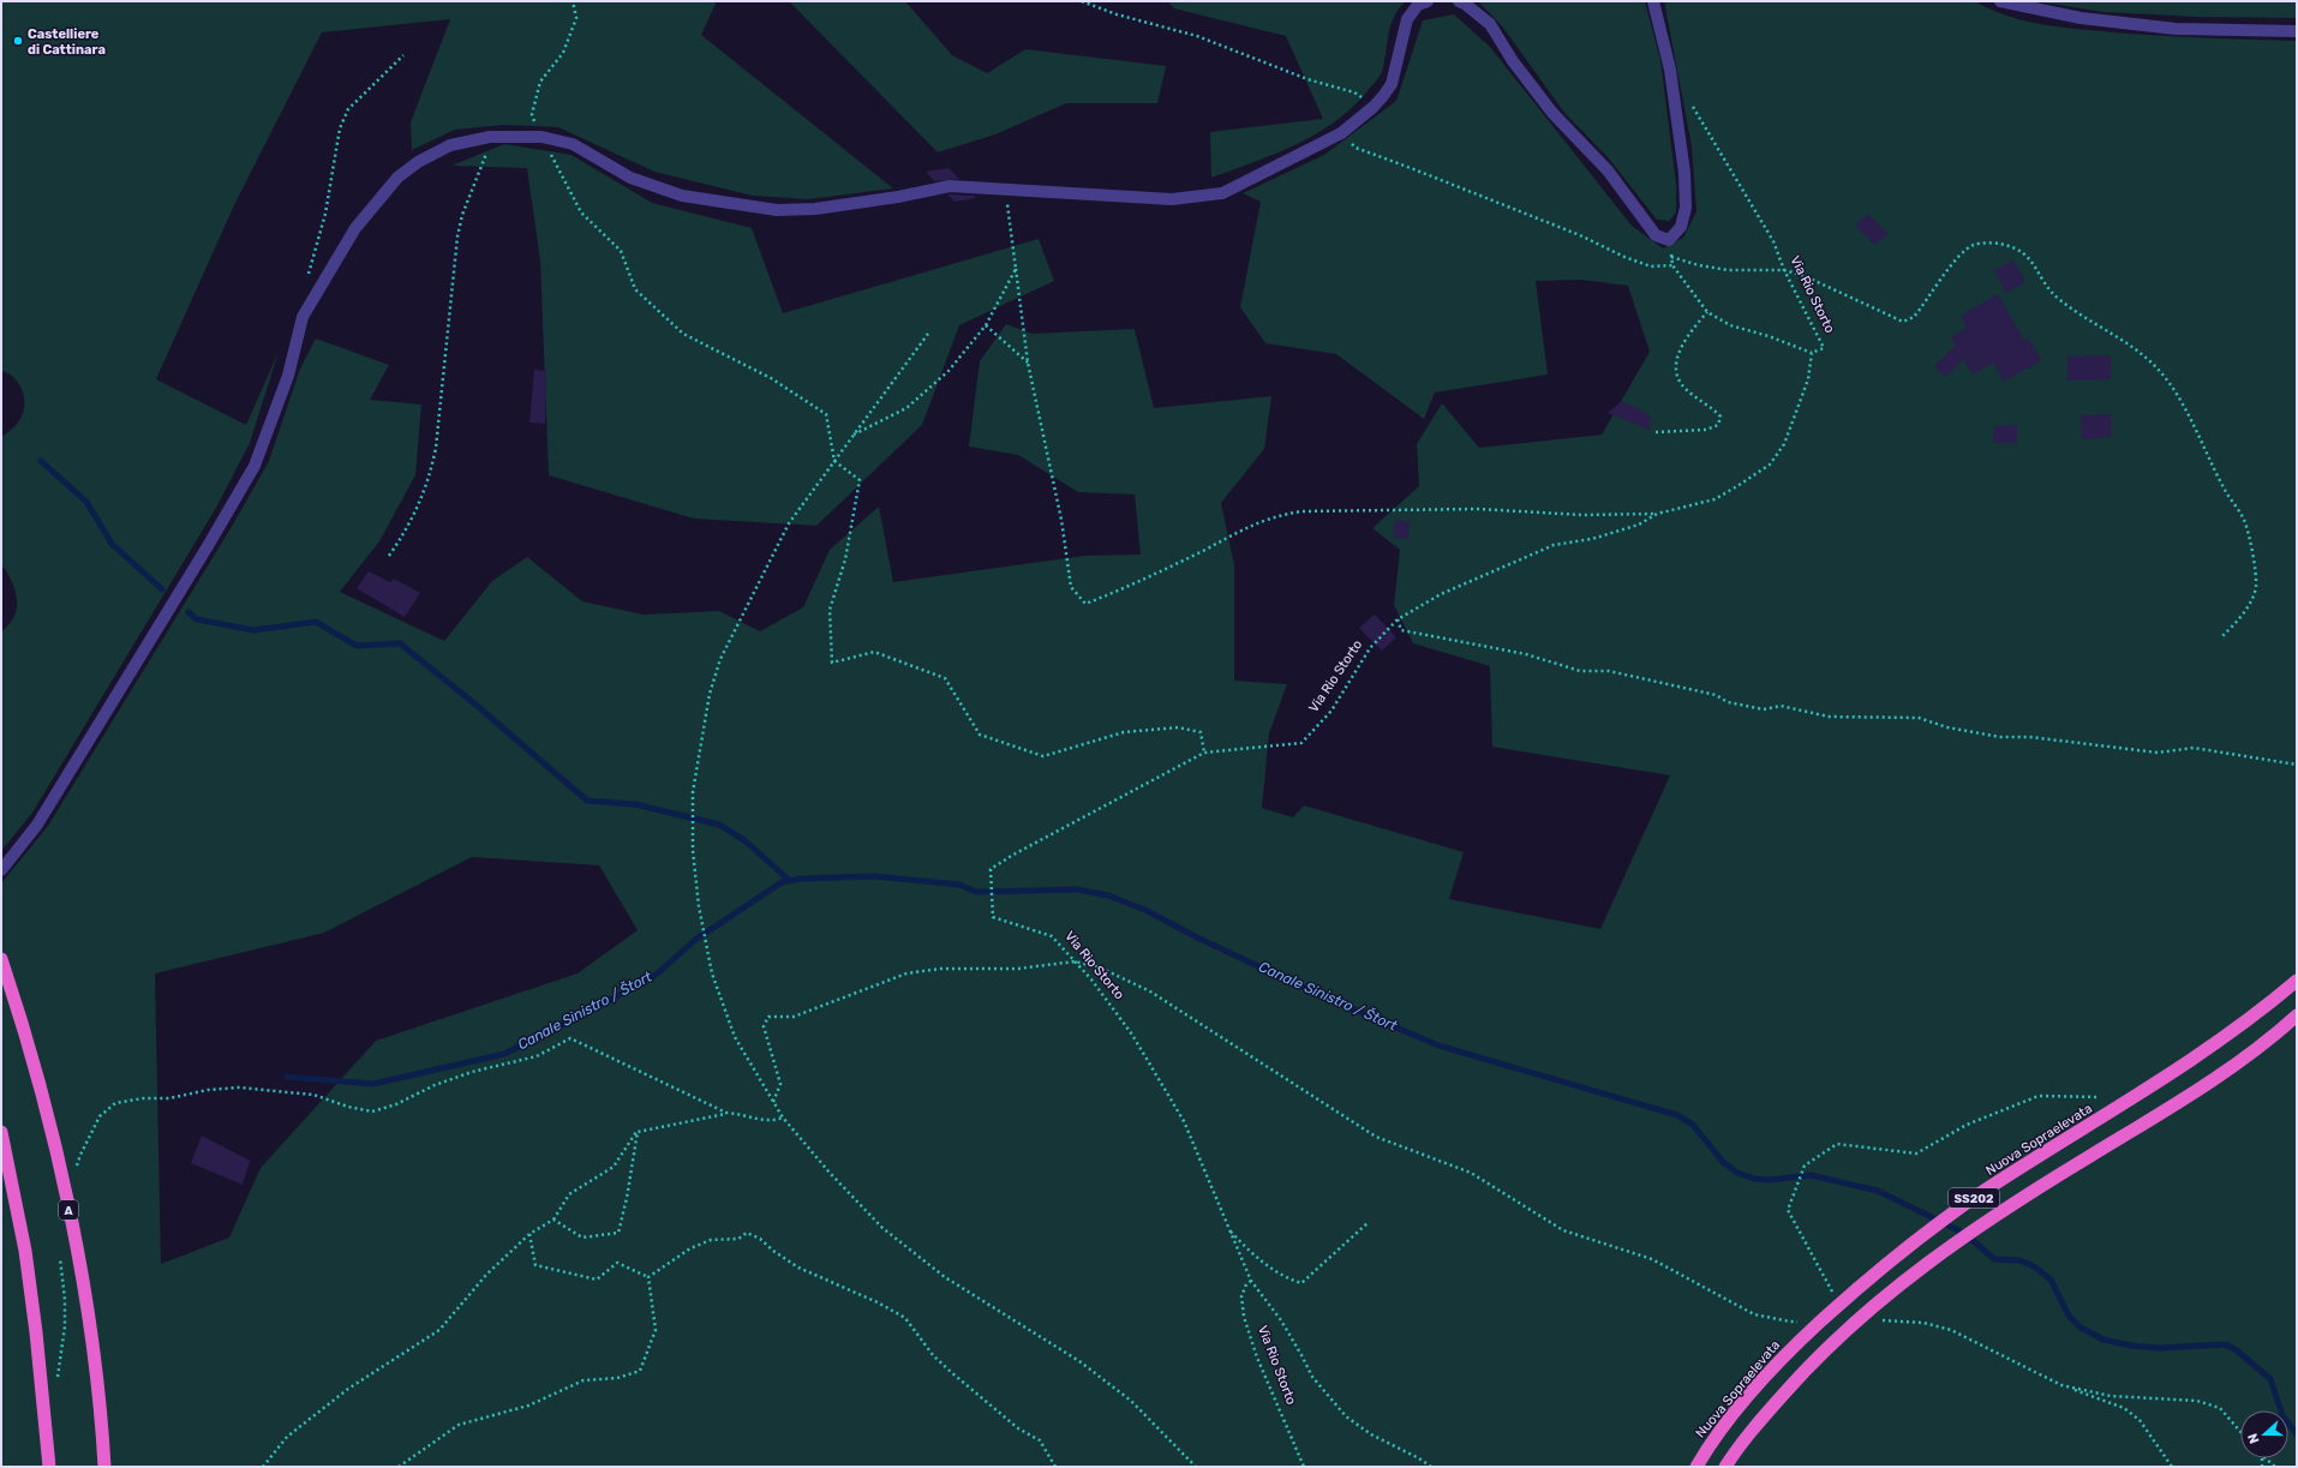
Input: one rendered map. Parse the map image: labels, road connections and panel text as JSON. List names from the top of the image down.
{
  "streets": {
    "highway": ["Nuova Sopraelevata", "SS202", "A"],
    "path": ["Via Rio Storto"]
  },
  "water": ["Canale Sinistro / Štort"],
  "places": ["Castelliere di Cattinara"],
  "north": "left"
}
